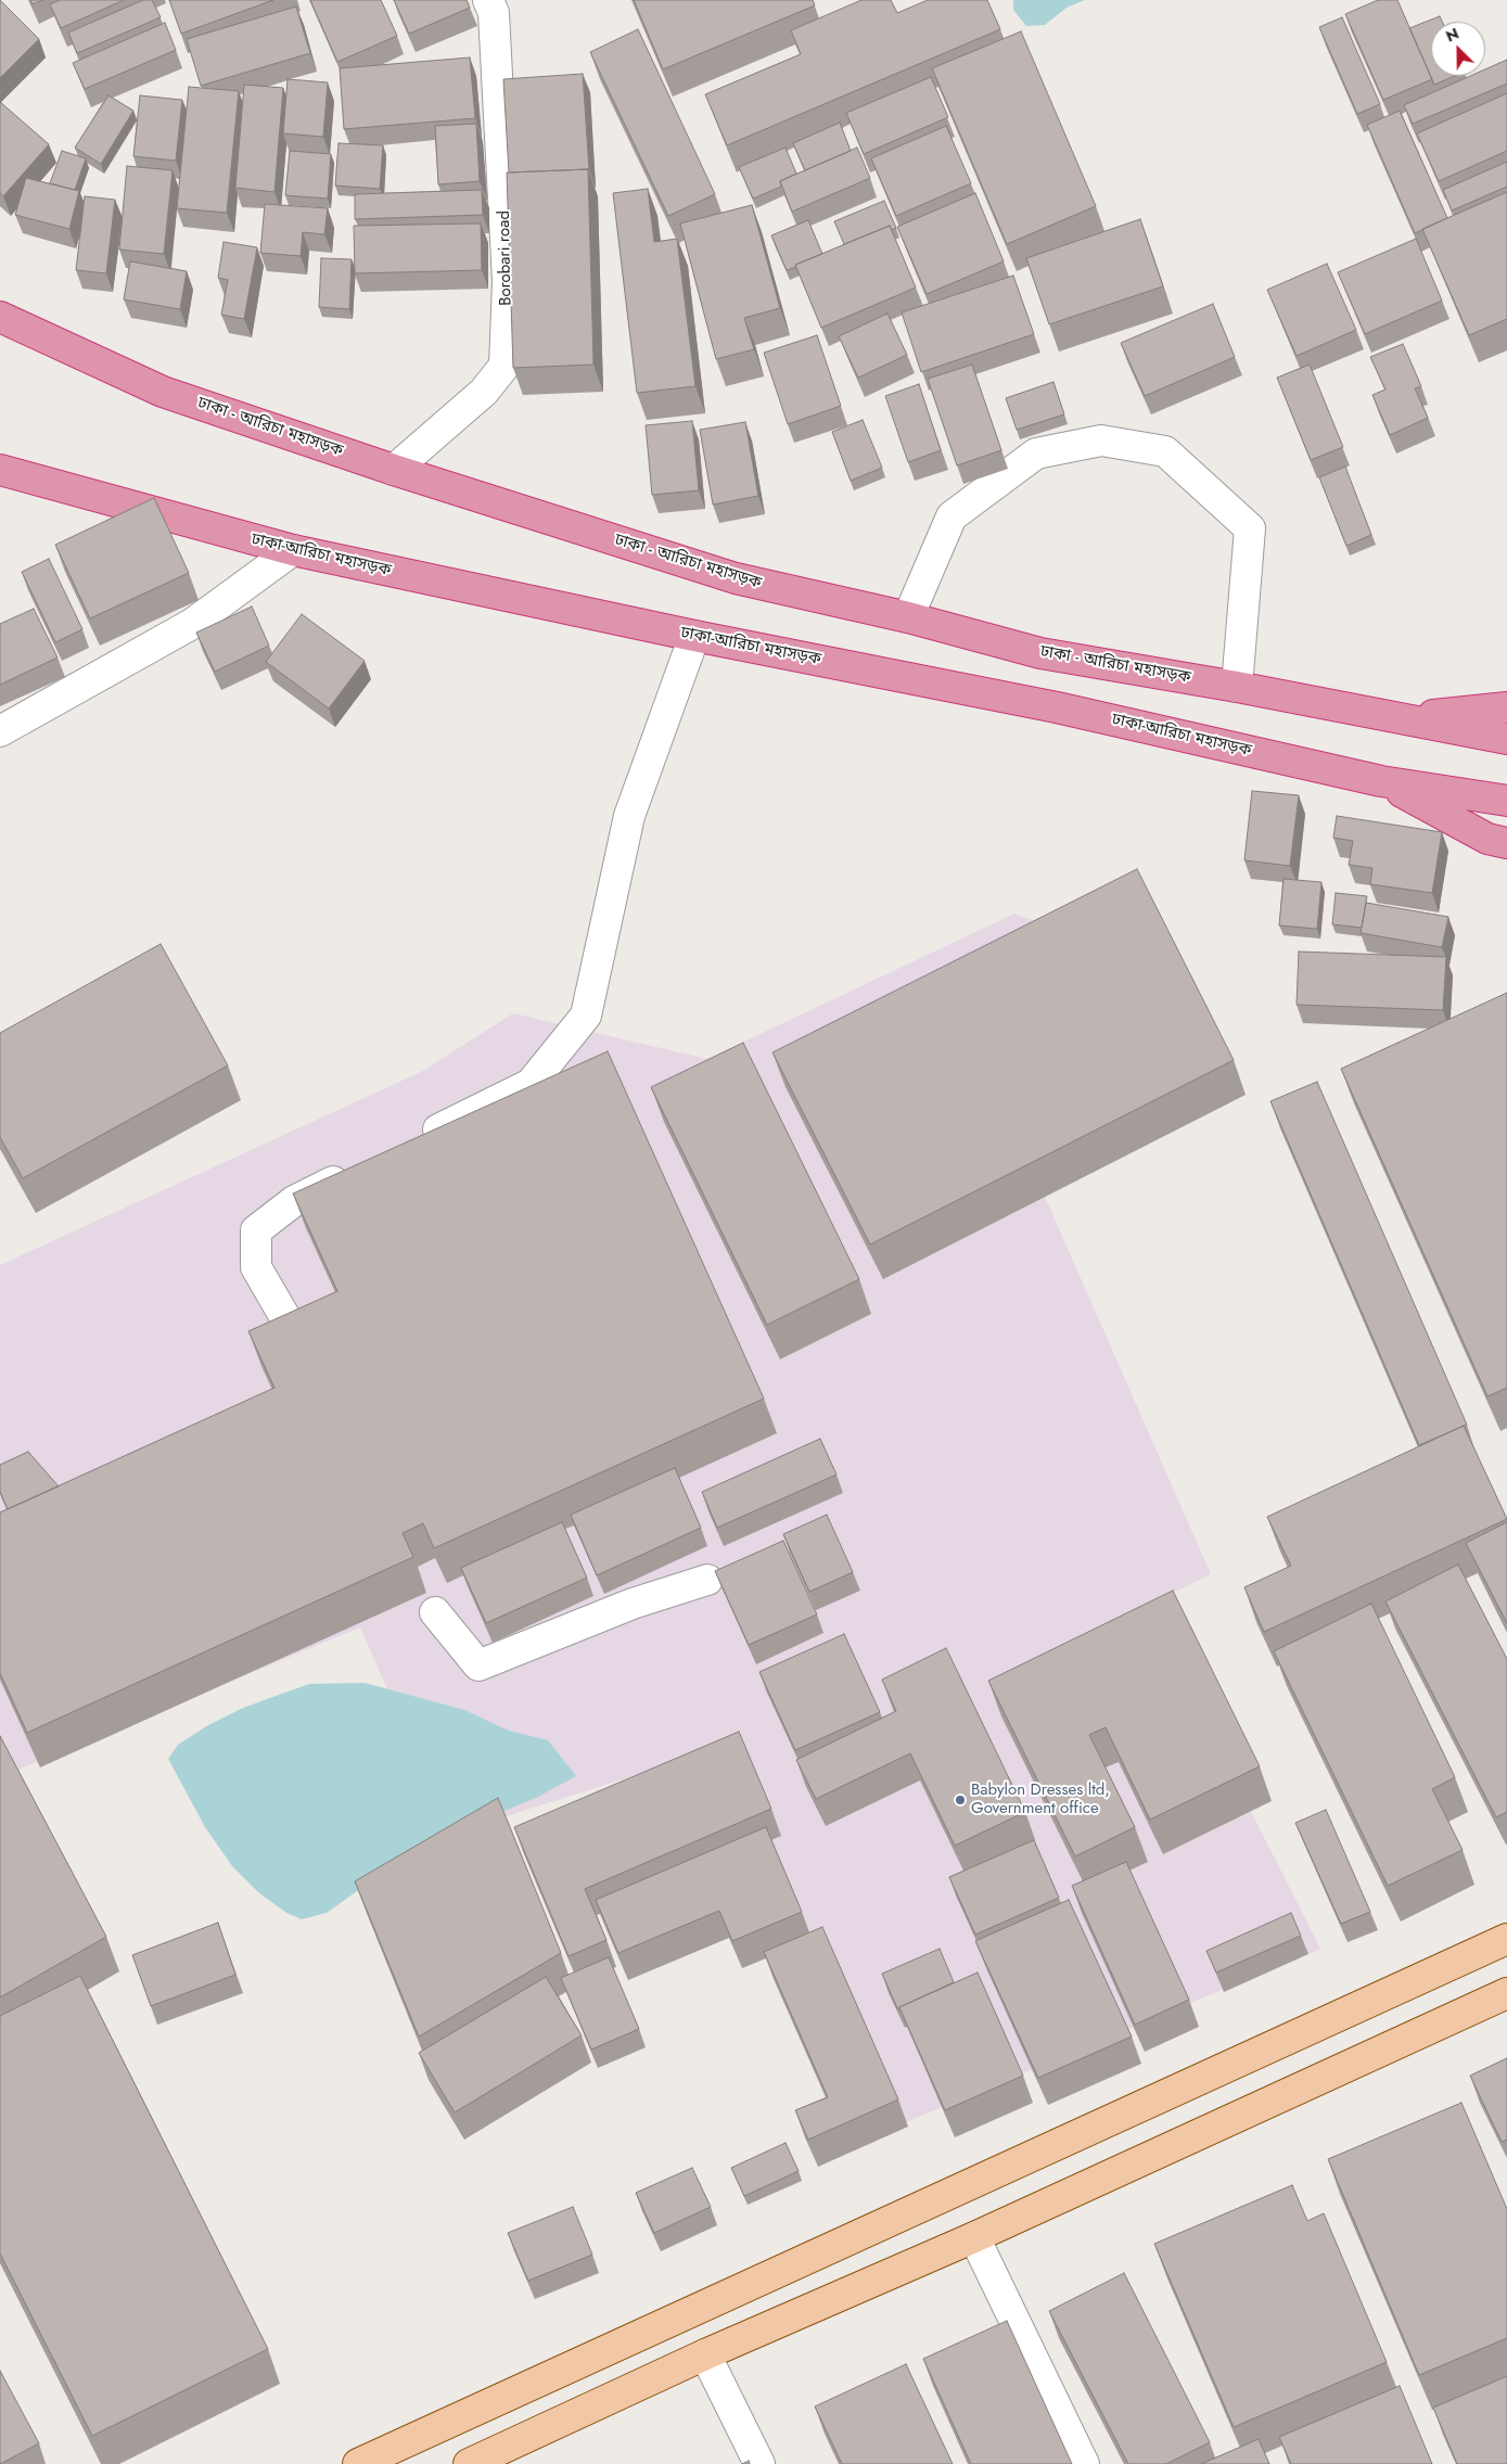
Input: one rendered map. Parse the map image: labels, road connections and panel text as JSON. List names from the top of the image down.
{
  "streets": {
    "highway": ["ঢাকা - আরিচা মহাসড়ক", "ঢাকা-আরিচা মহাসড়ক"],
    "street": ["Borobari road"]
  },
  "crossings": [
    ["Borobari road", "ঢাকা - আরিচা মহাসড়ক"]
  ],
  "places": ["Babylon Dresses ltd, Government office"],
  "north": "top left"
}
